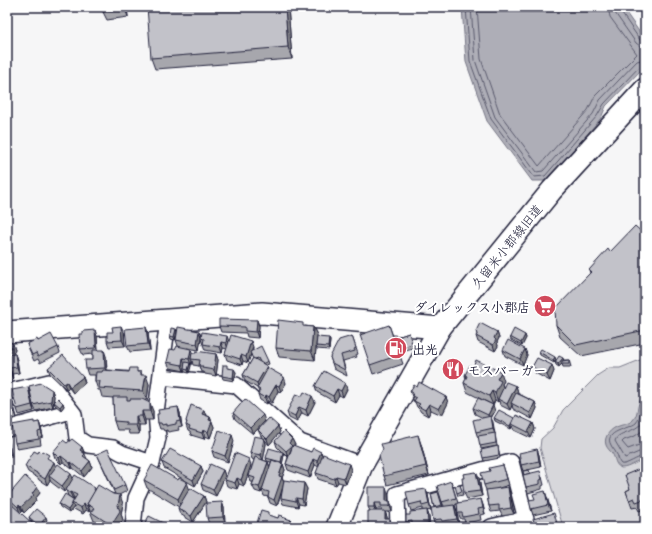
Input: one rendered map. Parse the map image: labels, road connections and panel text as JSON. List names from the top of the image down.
{
  "streets": {
    "street": ["久留米小郡線旧道"]
  },
  "places": {
    "supermarket": ["ダイレックス小郡店"],
    "fuel station": ["出光"],
    "restaurant": ["モスバーガー"]
  }
}
